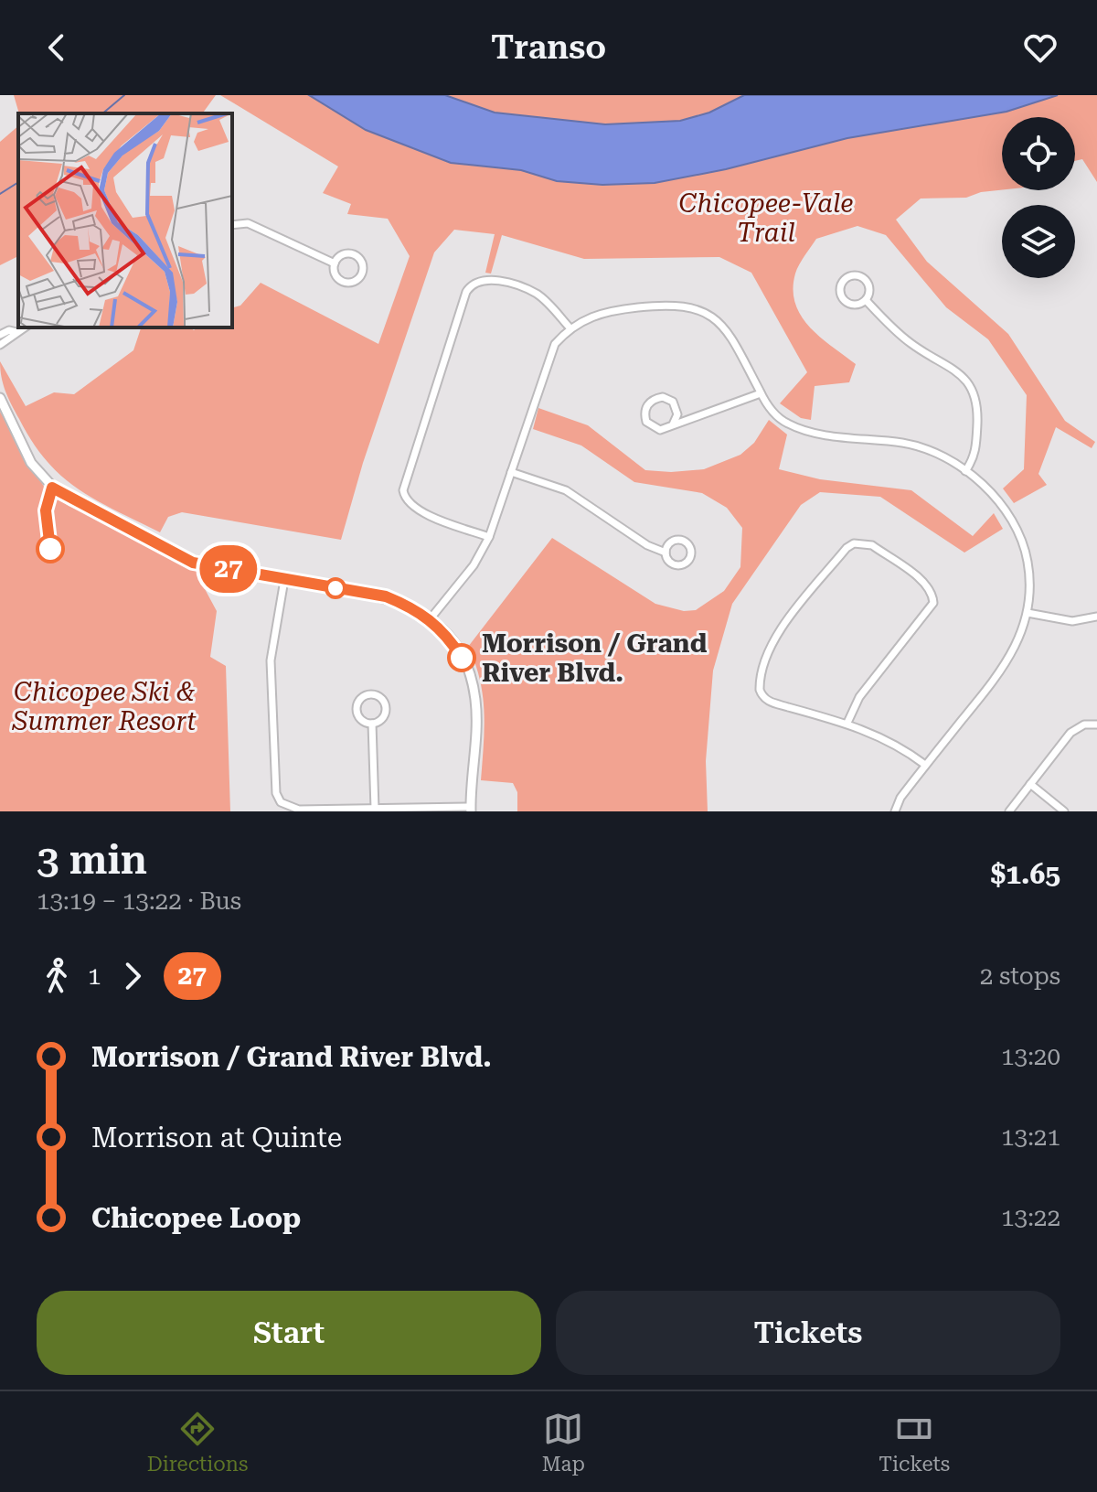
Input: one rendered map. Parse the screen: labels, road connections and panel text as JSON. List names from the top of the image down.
{
  "parks": ["Chicopee-Vale Trail", "Chicopee Ski & Summer Resort"],
  "places": ["Morrison / Grand River Blvd."],
  "lines": ["bus line 27"],
  "page": {
    "header": "Transo",
    "on_map": "27",
    "heading": ["3 min", "13:19 – 13:22 · Bus", "$1.65"],
    "legs": ["1", "27", "2 stops"],
    "list": [
      {
        "name": "Morrison / Grand River Blvd.",
        "value": "13:20"
      },
      {
        "name": "Morrison at Quinte",
        "value": "13:21"
      },
      {
        "name": "Chicopee Loop",
        "value": "13:22"
      }
    ],
    "buttons": ["Start", "Tickets"],
    "tabs": ["Directions", "Map", "Tickets"]
  }
}
